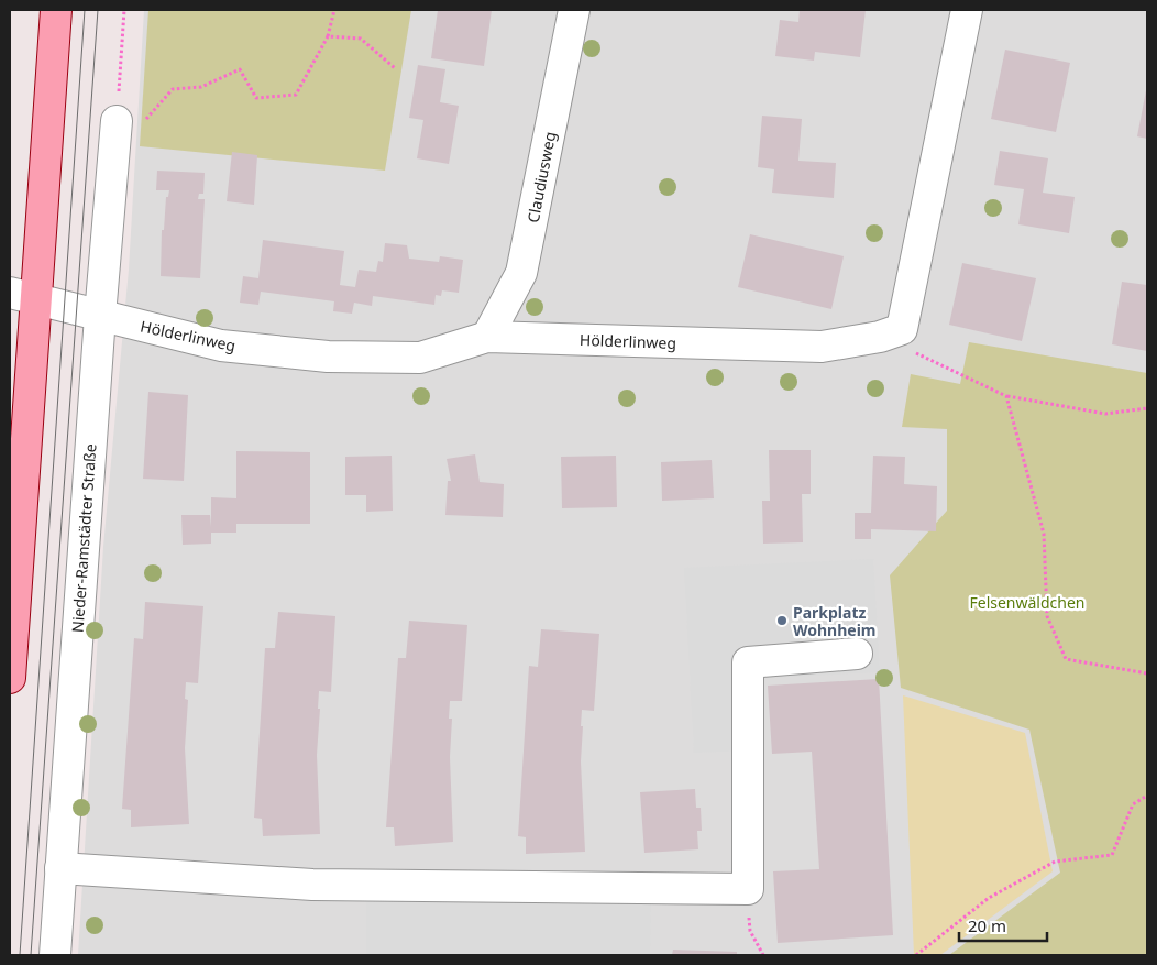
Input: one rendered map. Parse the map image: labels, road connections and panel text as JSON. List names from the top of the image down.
{
  "streets": {
    "street": ["Claudiusweg", "Hölderlinweg", "Nieder-Ramstädter Straße"]
  },
  "crossings": [
    ["Claudiusweg", "Hölderlinweg"],
    ["Hölderlinweg", "Nieder-Ramstädter Straße"]
  ],
  "parks": ["Felsenwäldchen"],
  "places": ["Parkplatz Wohnheim"],
  "scale_bar": "20 m"
}
